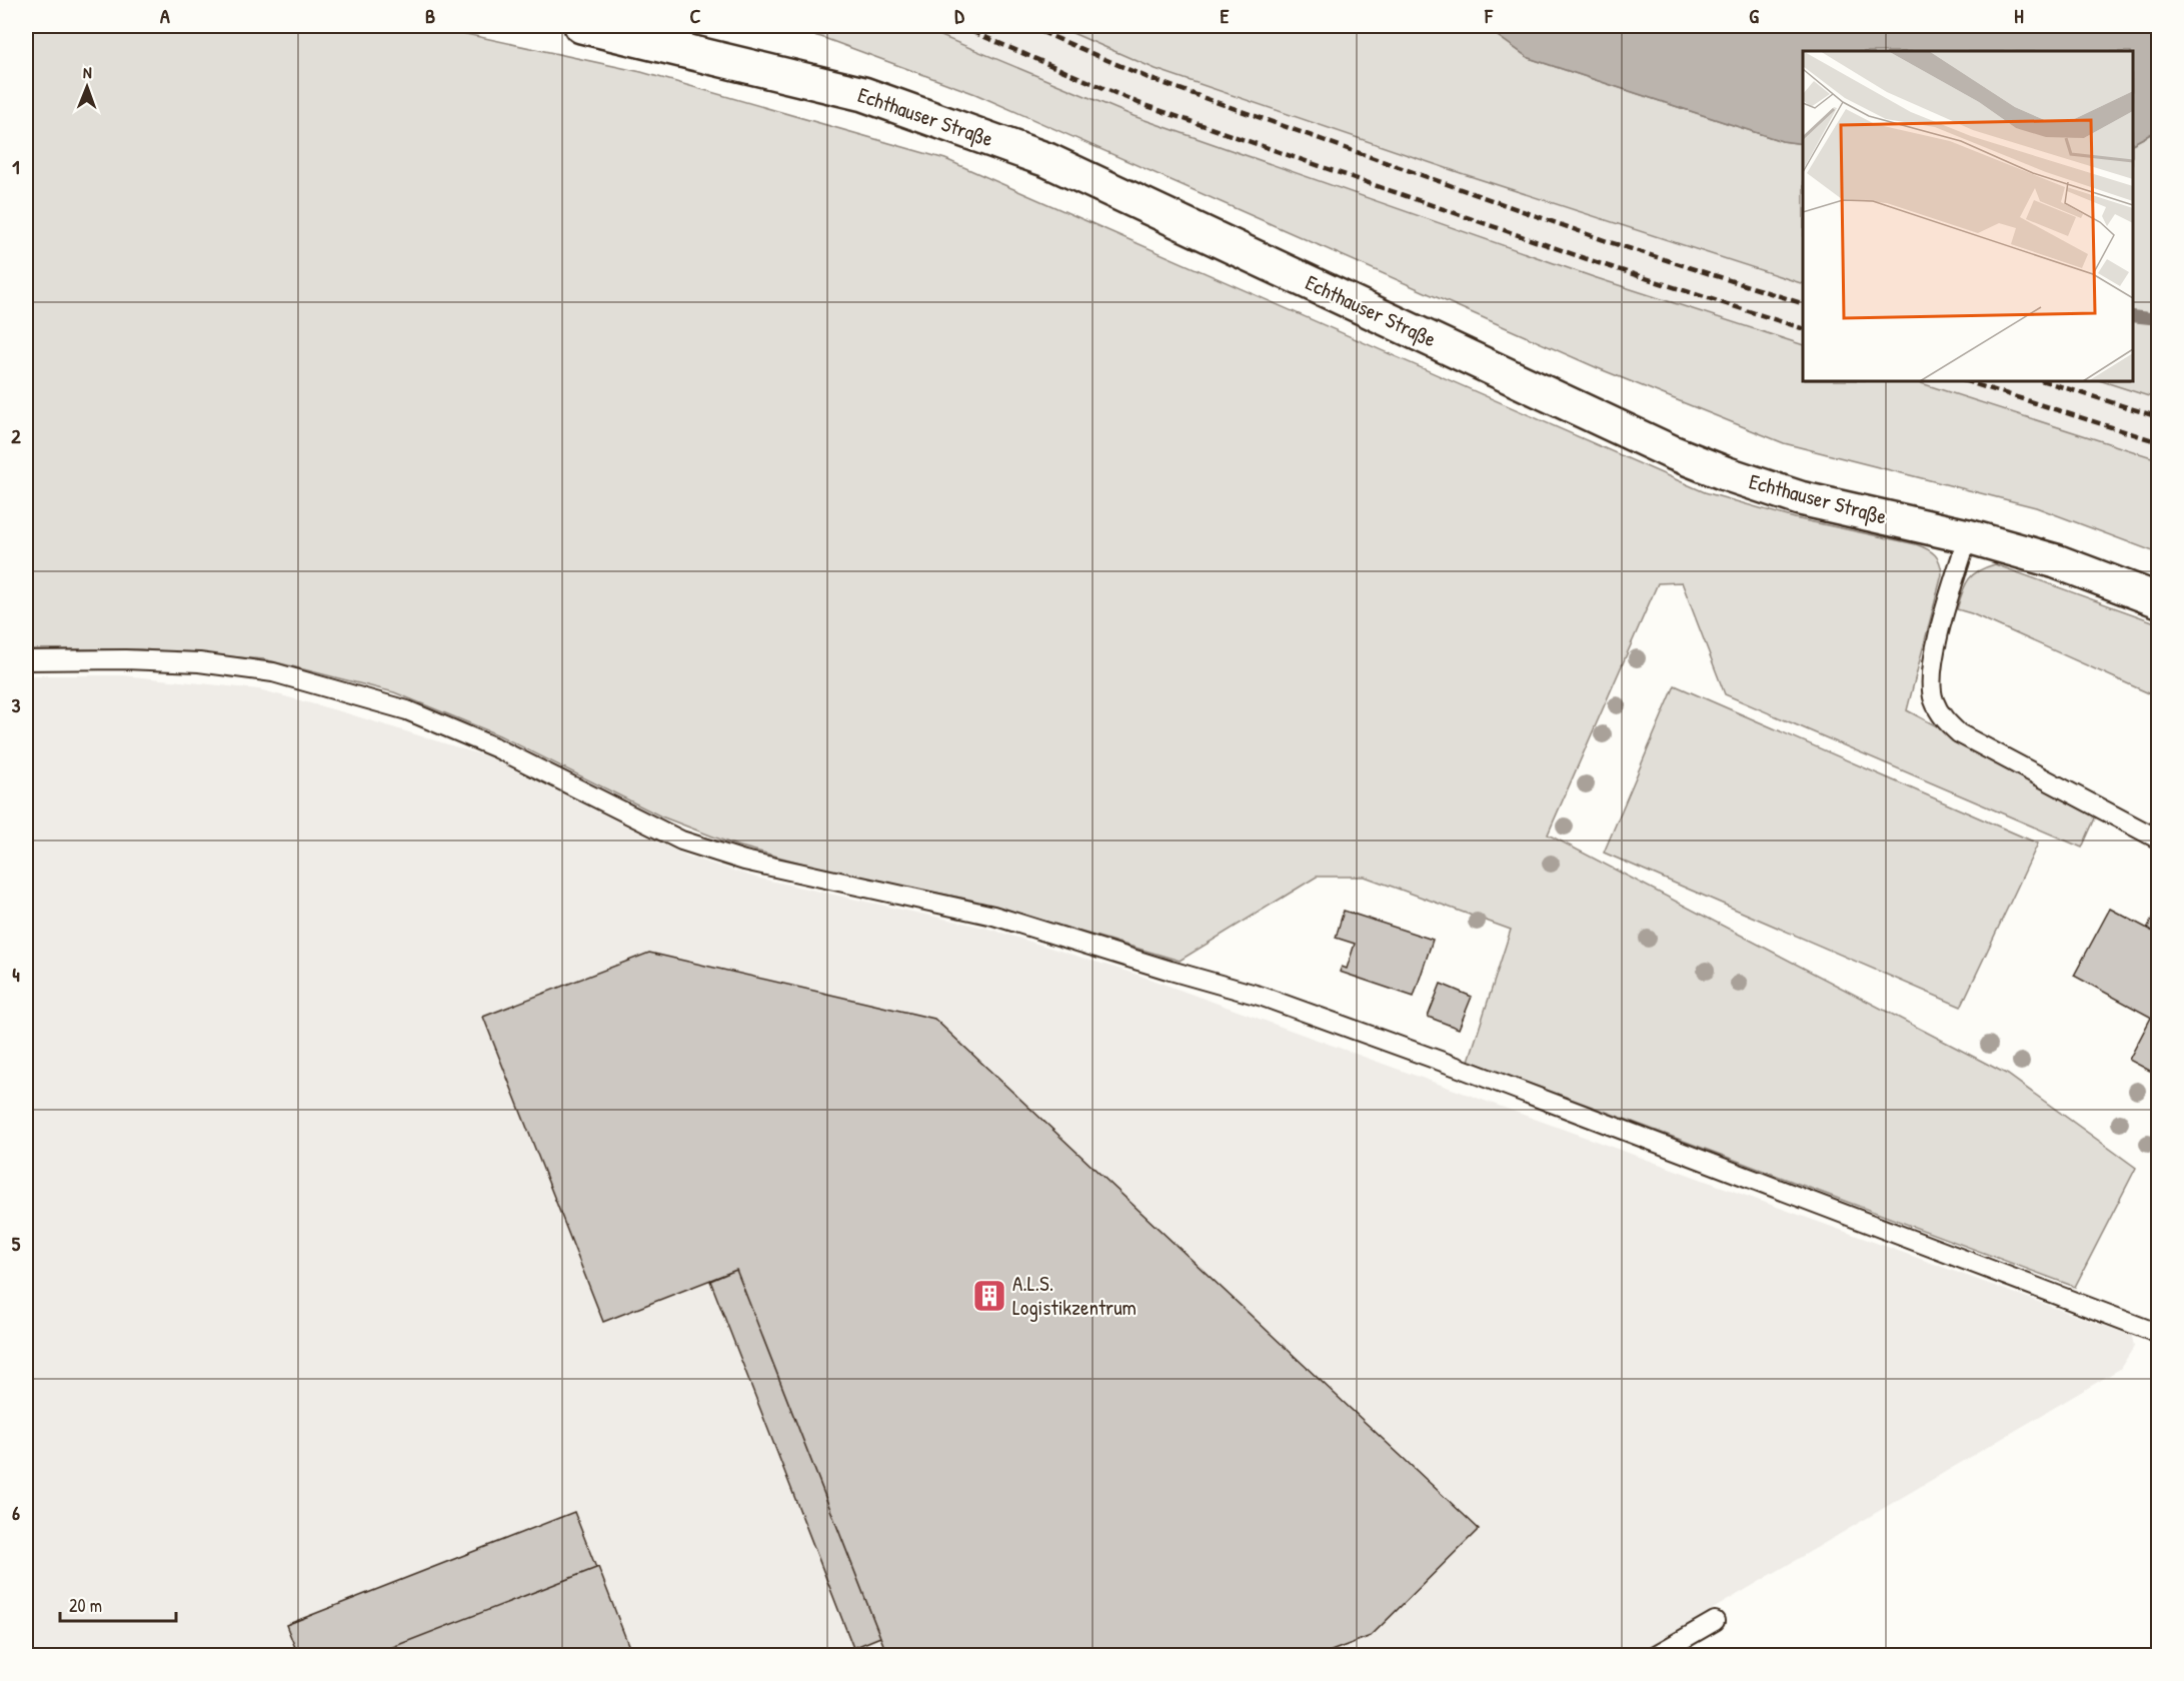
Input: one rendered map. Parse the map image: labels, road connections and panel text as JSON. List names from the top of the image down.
{
  "streets": {
    "main road": ["Echthauser Straße"]
  },
  "places": {
    "building": ["A.L.S. Logistikzentrum"]
  },
  "scale_bar": "20 m",
  "north": "top",
  "grid": {
    "columns": [
      "A",
      "B",
      "C",
      "D",
      "E",
      "F",
      "G",
      "H"
    ],
    "rows": [
      "1",
      "2",
      "3",
      "4",
      "5",
      "6"
    ]
  }
}
